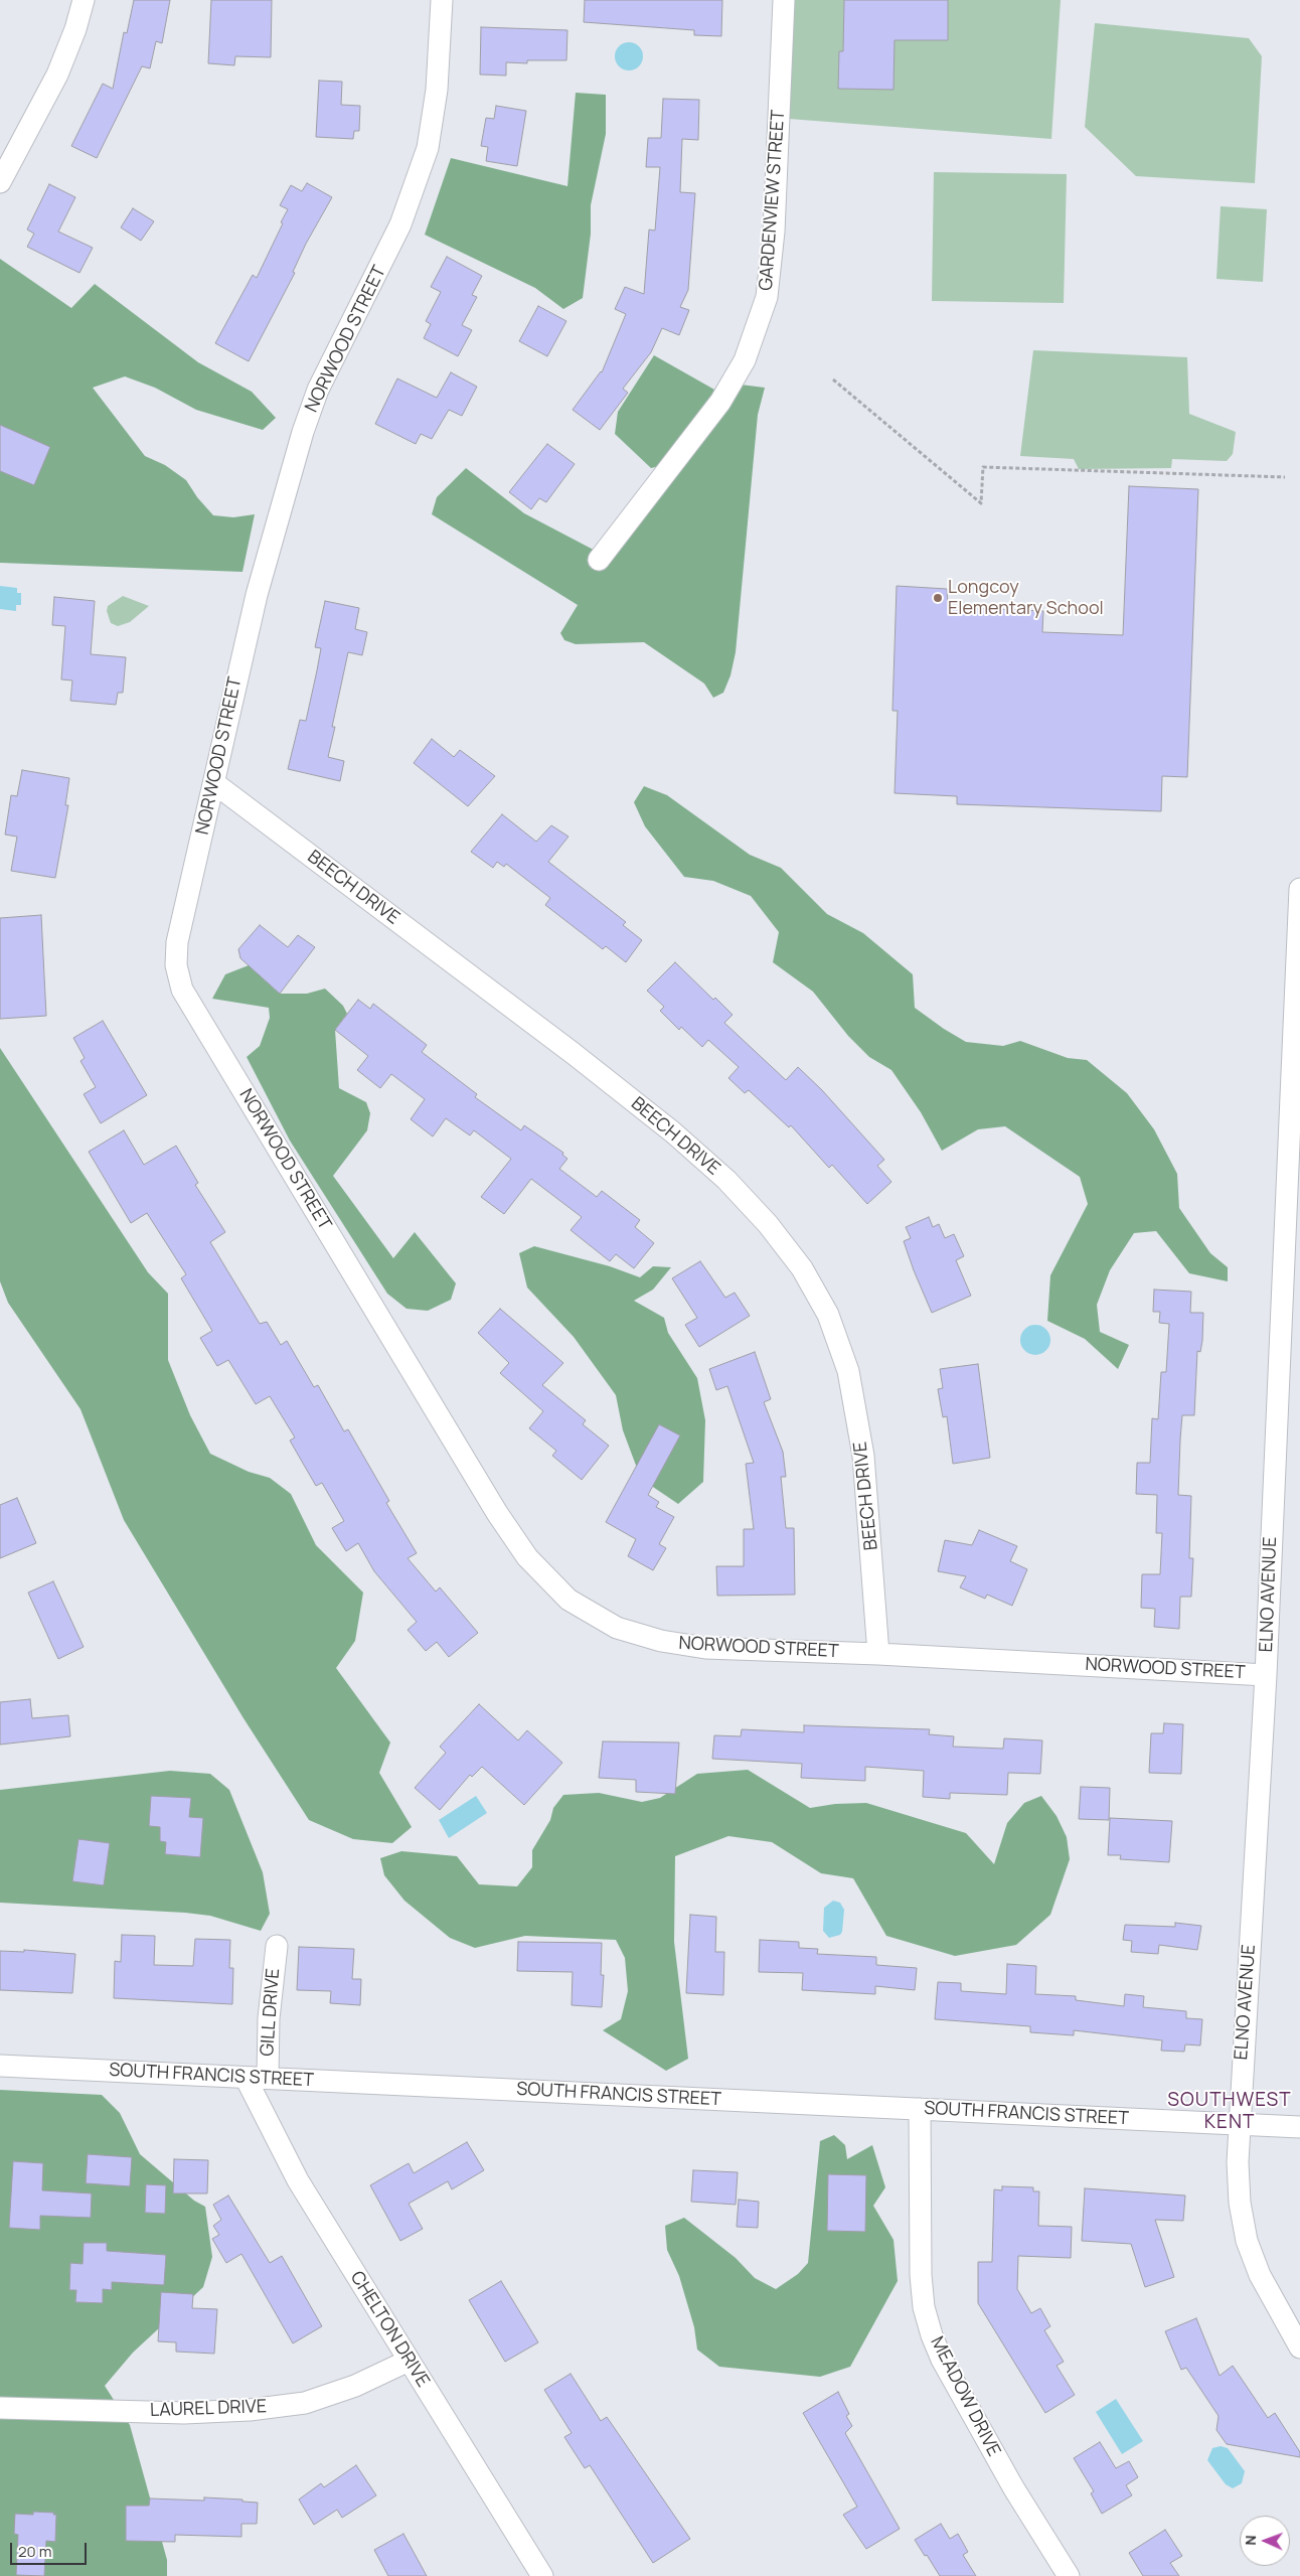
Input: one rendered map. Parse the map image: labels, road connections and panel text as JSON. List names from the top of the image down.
{
  "streets": {
    "street": [
      "GARDENVIEW STREET",
      "NORWOOD STREET",
      "BEECH DRIVE",
      "ELNO AVENUE",
      "GILL DRIVE",
      "SOUTH FRANCIS STREET",
      "CHELTON DRIVE",
      "MEADOW DRIVE",
      "LAUREL DRIVE"
    ]
  },
  "crossings": [
    ["NORWOOD STREET", "BEECH DRIVE"],
    ["NORWOOD STREET", "ELNO AVENUE"],
    ["ELNO AVENUE", "SOUTH FRANCIS STREET"],
    ["GILL DRIVE", "SOUTH FRANCIS STREET"],
    ["SOUTH FRANCIS STREET", "CHELTON DRIVE"],
    ["SOUTH FRANCIS STREET", "MEADOW DRIVE"],
    ["CHELTON DRIVE", "LAUREL DRIVE"]
  ],
  "districts": ["SOUTHWEST KENT"],
  "places": ["Longcoy Elementary School"],
  "scale_bar": "20 m",
  "north": "left"
}
